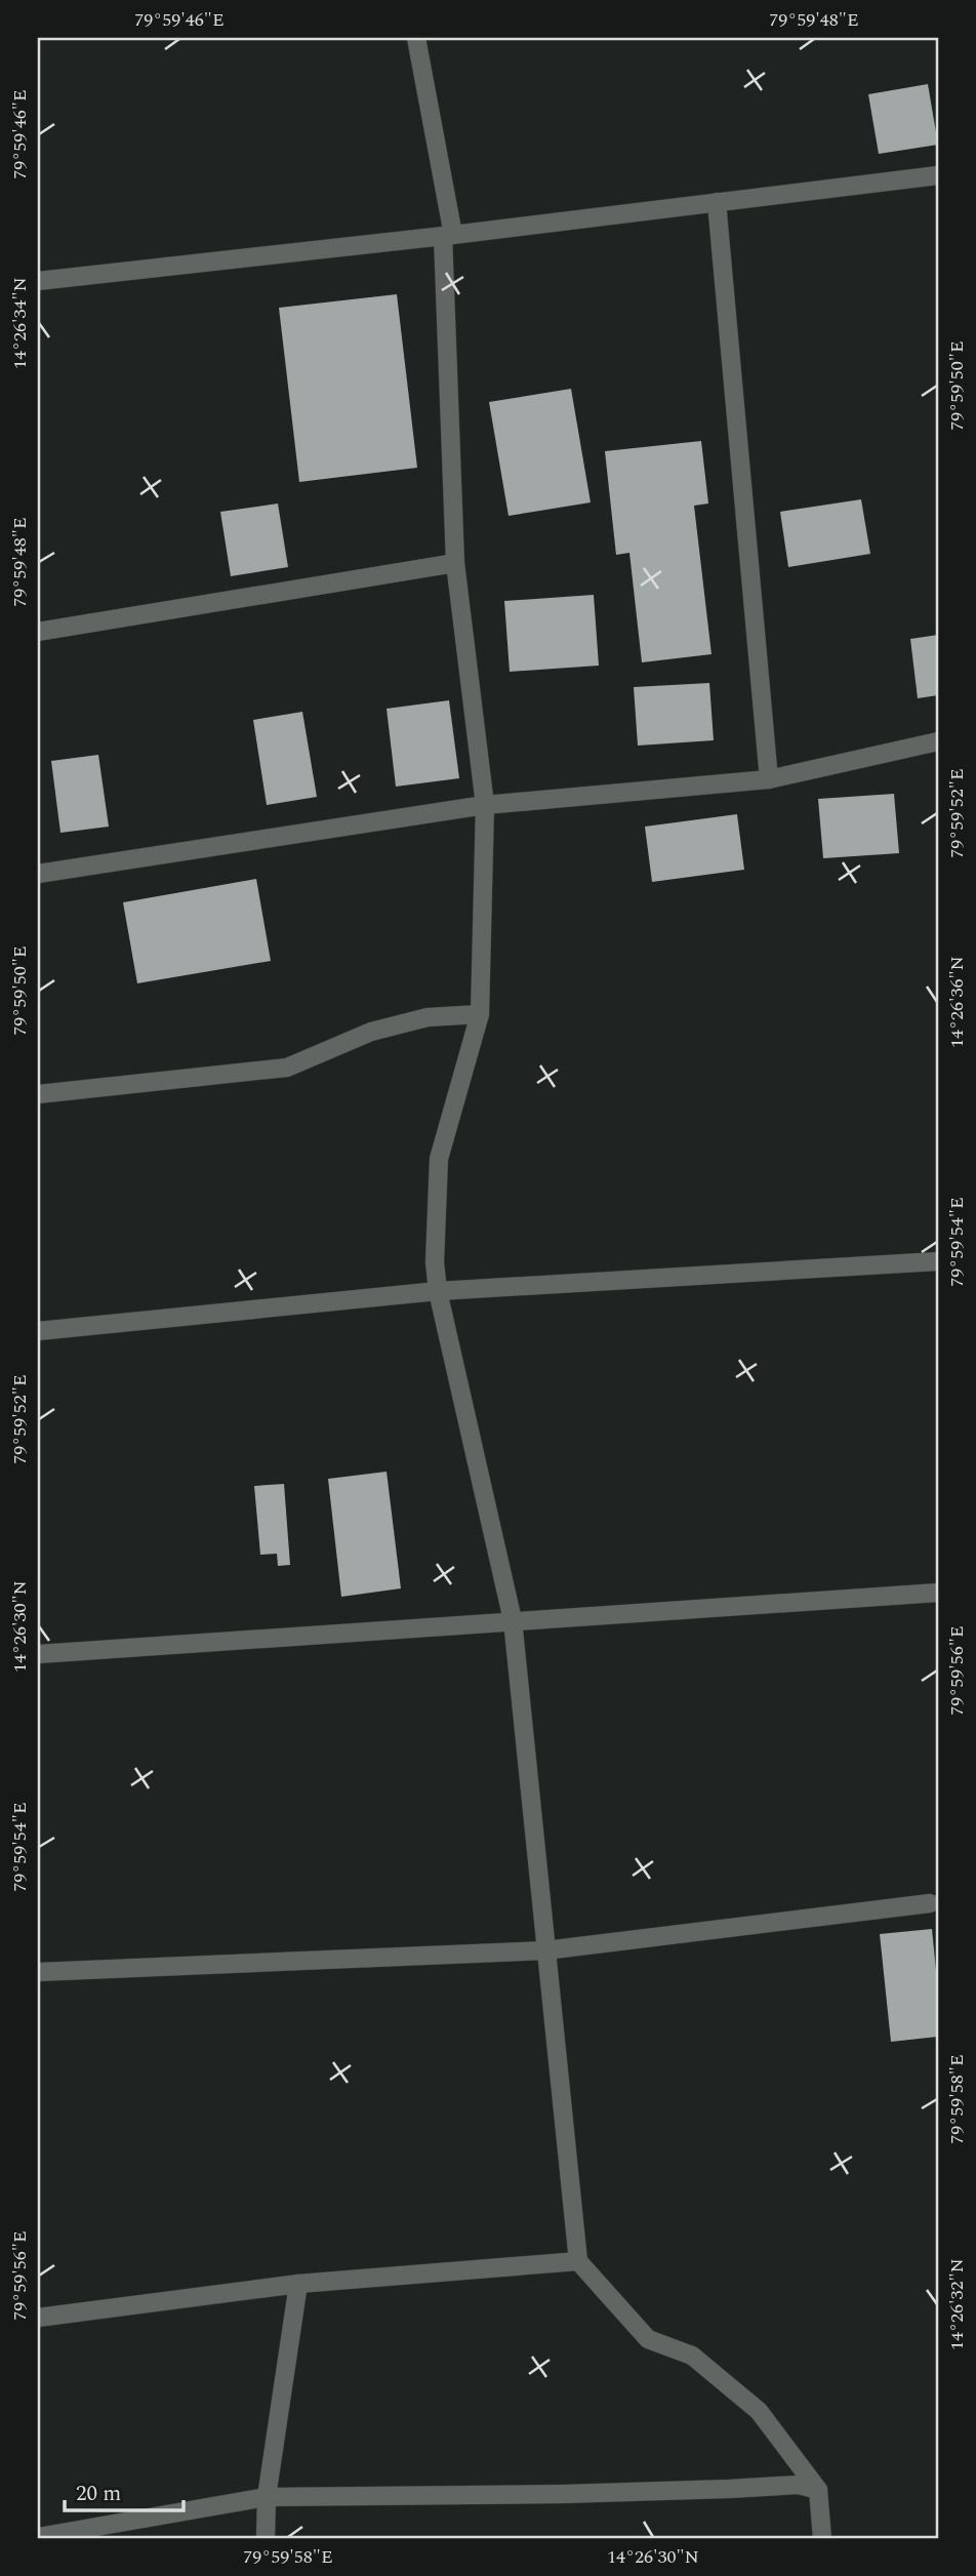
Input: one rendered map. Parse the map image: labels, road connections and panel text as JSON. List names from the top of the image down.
{
  "scale_bar": "20 m",
  "coordinates": [
    "79°59'46\"E",
    "79°59'48\"E",
    "14°26'34\"N",
    "79°59'50\"E",
    "79°59'52\"E",
    "14°26'36\"N",
    "79°59'54\"E",
    "14°26'30\"N",
    "79°59'56\"E",
    "79°59'58\"E",
    "14°26'32\"N"
  ]
}
